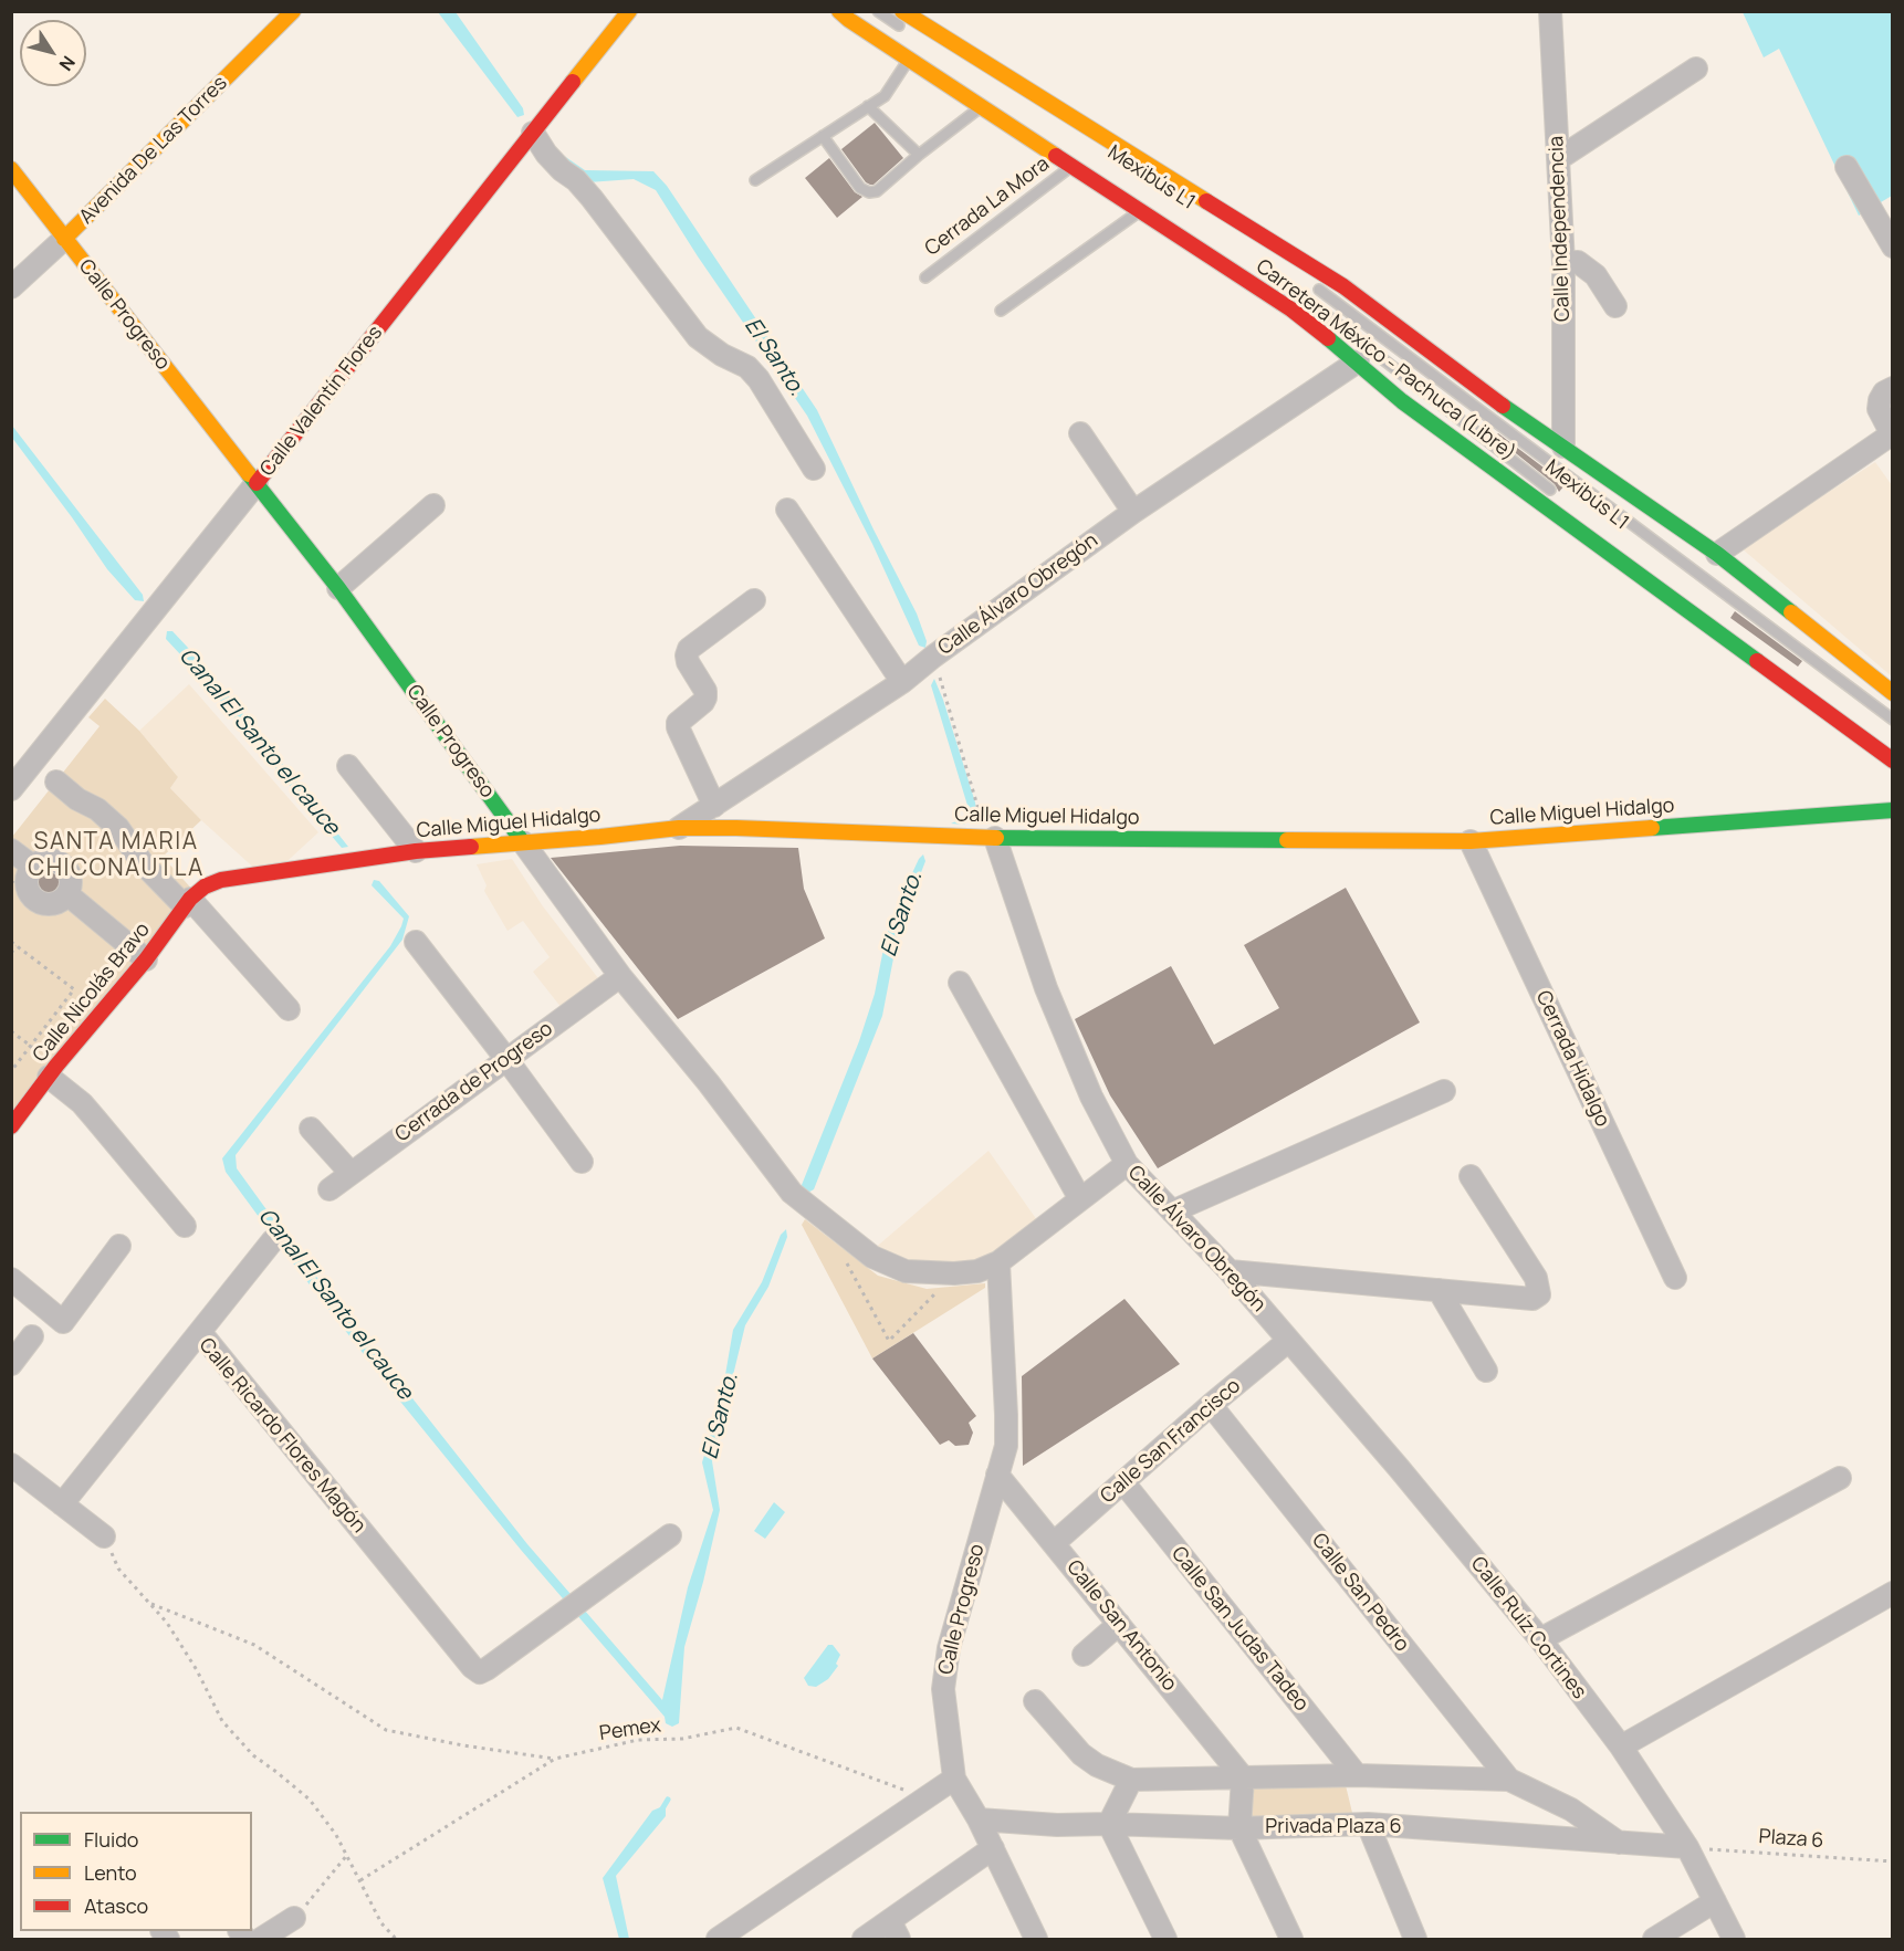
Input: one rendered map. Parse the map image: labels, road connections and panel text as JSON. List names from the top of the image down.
{
  "streets": {
    "street": [
      "Avenida De Las Torres",
      "Calle Independencia",
      "Calle Progreso",
      "Carretera México - Pachuca (Libre)",
      "Calle Valentín Flores",
      "Calle Álvaro Obregón",
      "Calle Miguel Hidalgo",
      "Calle Nicolás Bravo",
      "Cerrada Hidalgo",
      "Cerrada de Progreso",
      "Calle Ricardo Flores Magón",
      "Calle San Francisco",
      "Calle San Pedro",
      "Calle San Antonio",
      "Calle Ruíz Cortines",
      "Calle San Judas Tadeo",
      "Privada Plaza 6"
    ],
    "lane": ["Mexibús L1", "Cerrada La Mora"],
    "path": ["Pemex", "Plaza 6"]
  },
  "crossings": [
    ["Avenida De Las Torres", "Calle Progreso"],
    ["Cerrada La Mora", "Carretera México - Pachuca (Libre)"],
    ["Calle Independencia", "Carretera México - Pachuca (Libre)"],
    ["Calle Progreso", "Calle Valentín Flores"],
    ["Calle Progreso", "Calle Álvaro Obregón"],
    ["Calle Progreso", "Calle Miguel Hidalgo"],
    ["Calle Progreso", "Cerrada de Progreso"],
    ["Calle Progreso", "Calle San Antonio"],
    ["Calle Progreso", "Privada Plaza 6"],
    ["Carretera México - Pachuca (Libre)", "Calle Álvaro Obregón"],
    ["Calle Álvaro Obregón", "Calle Miguel Hidalgo"],
    ["Calle Álvaro Obregón", "Calle San Francisco"],
    ["Calle Álvaro Obregón", "Calle Ruíz Cortines"],
    ["Calle Miguel Hidalgo", "Calle Nicolás Bravo"],
    ["Calle Miguel Hidalgo", "Cerrada Hidalgo"],
    ["Calle San Francisco", "Calle San Pedro"],
    ["Calle San Francisco", "Calle San Antonio"],
    ["Calle San Francisco", "Calle Ruíz Cortines"],
    ["Calle San Francisco", "Calle San Judas Tadeo"],
    ["Calle Ruíz Cortines", "Privada Plaza 6"],
    ["Calle Ruíz Cortines", "Plaza 6"],
    ["Privada Plaza 6", "Plaza 6"]
  ],
  "districts": ["SANTA MARIA CHICONAUTLA"],
  "water": ["El Santo.", "Canal El Santo el cauce"],
  "legend": ["Fluido", "Lento", "Atasco"],
  "north": "bottom right"
}
